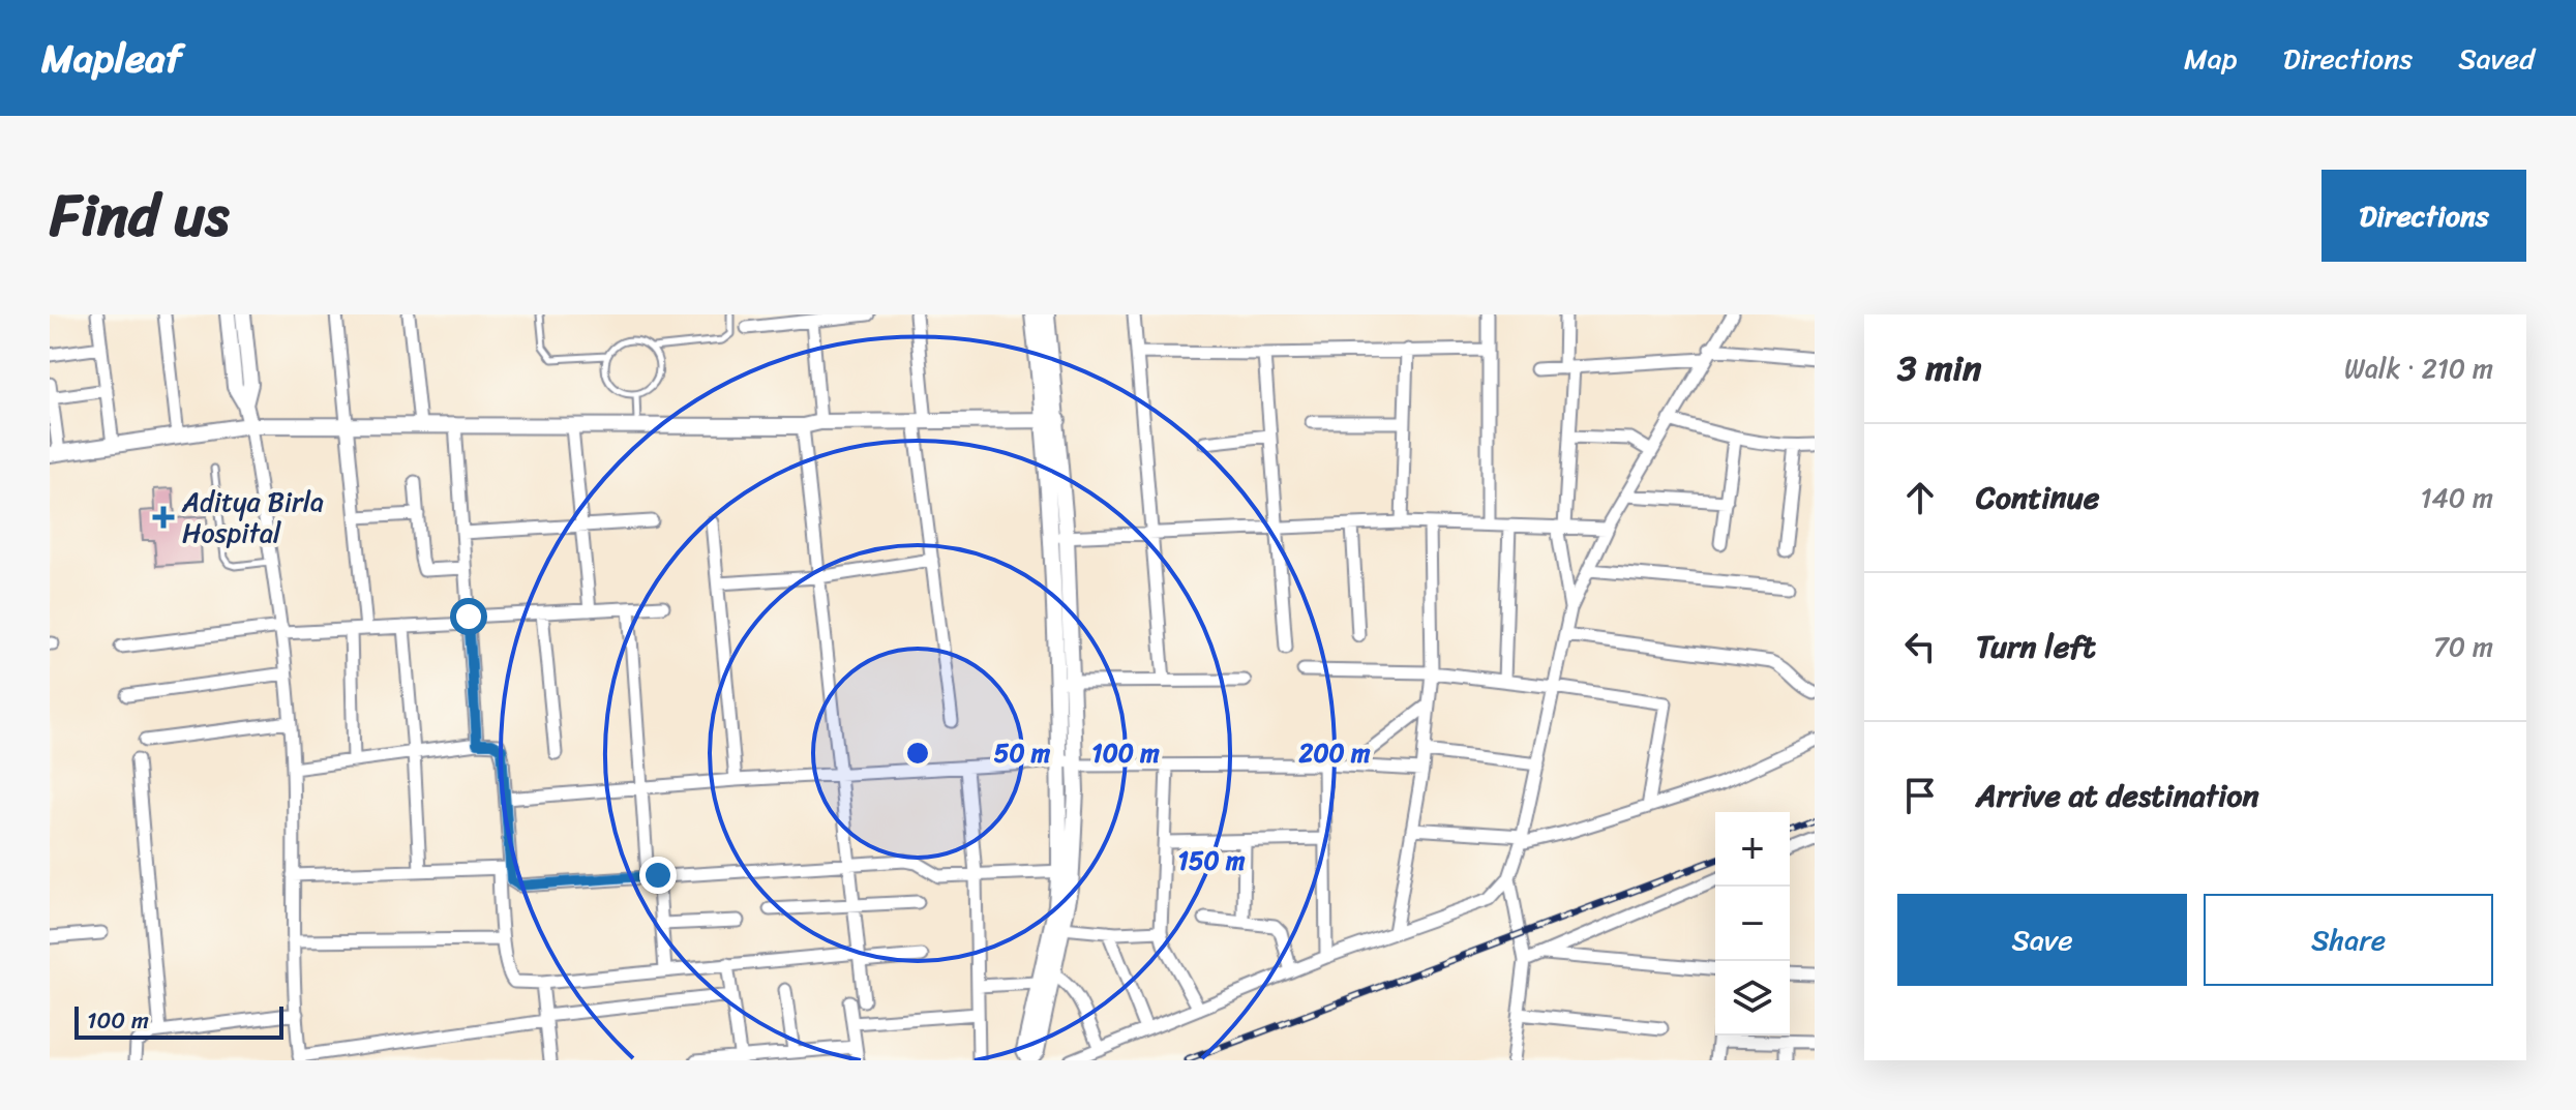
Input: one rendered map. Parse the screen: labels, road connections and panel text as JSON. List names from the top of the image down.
{
  "places": {
    "health": ["Aditya Birla Hospital"]
  },
  "scale_bar": "100 m",
  "page": {
    "header": "Mapleaf",
    "nav": ["Map", "Directions", "Saved"],
    "title": "Find us",
    "buttons": [
      "Directions",
      ["Save", "Share"]
    ],
    "heading": ["3 min", "Walk · 210 m"],
    "list": [
      ["Continue", "140 m"],
      ["Turn left", "70 m"],
      "Arrive at destination"
    ],
    "map_buttons": ["+", "−"],
    "scale": "100 m"
  },
  "rings": [
    "50 m",
    "100 m",
    "200 m",
    "150 m"
  ]
}
